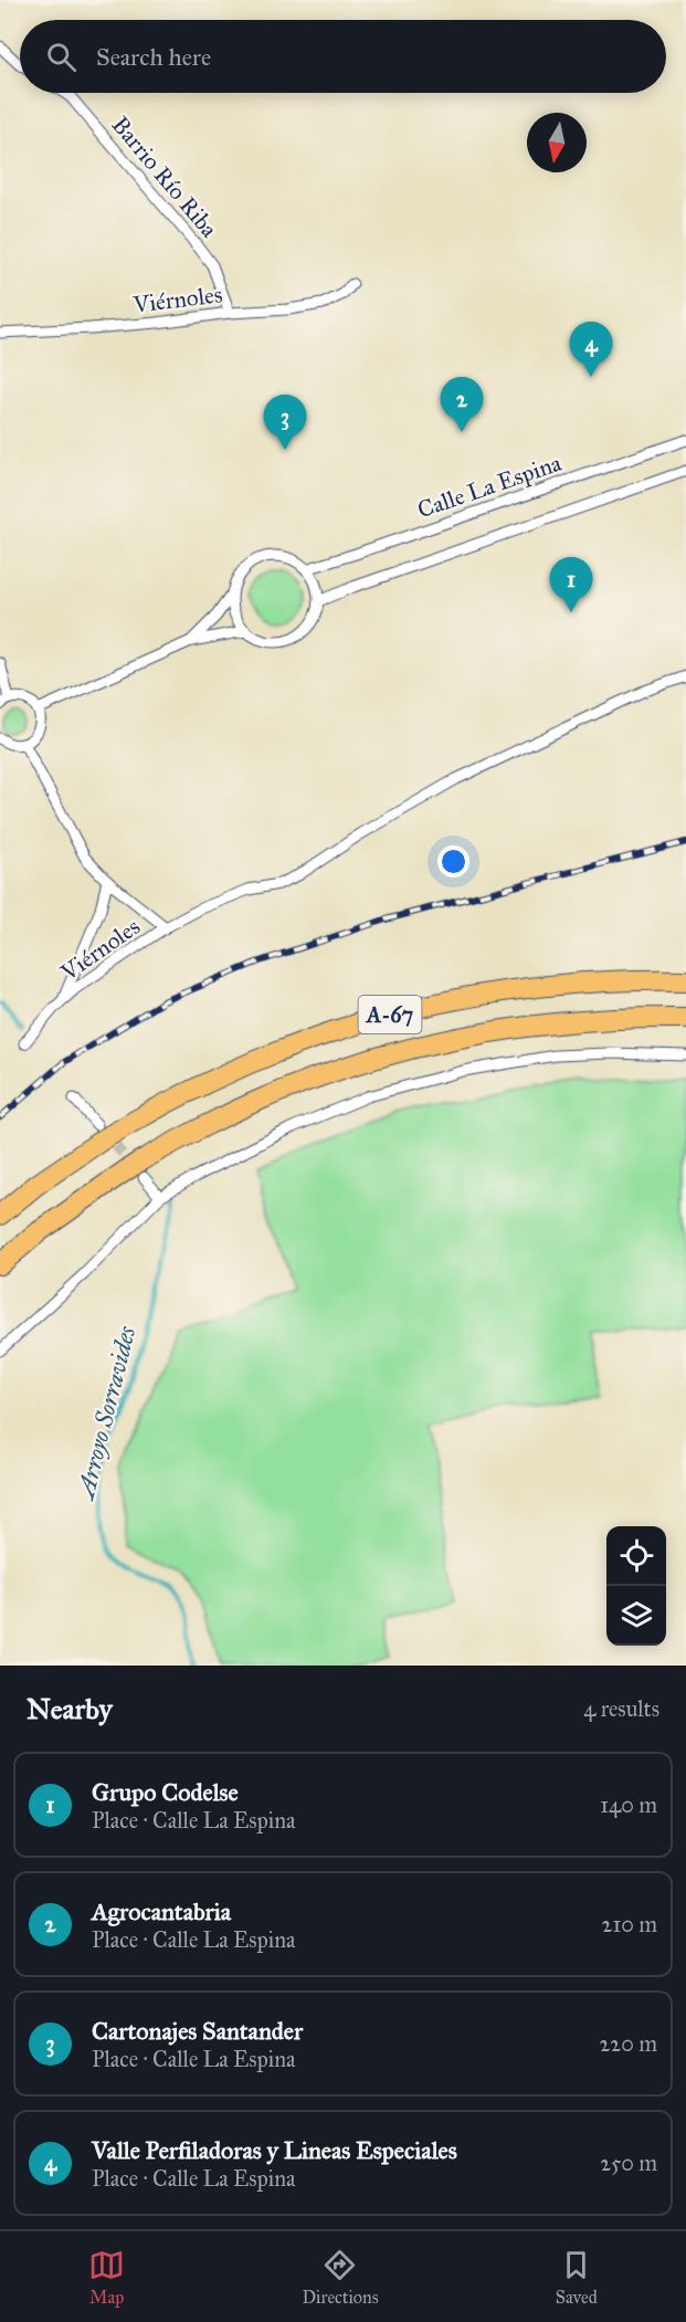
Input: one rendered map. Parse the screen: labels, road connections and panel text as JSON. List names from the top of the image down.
{
  "streets": {
    "highway": ["A-67"],
    "street": ["Barrio Río Riba", "Viérnoles", "Calle La Espina"]
  },
  "crossings": [
    ["Barrio Río Riba", "Viérnoles"]
  ],
  "water": ["Arroyo Sorravides"],
  "north": "bottom",
  "page": {
    "search": "Search here",
    "pins": [
      "4",
      "2",
      "3",
      "1"
    ],
    "heading": ["Nearby", "4 results"],
    "list": [
      {
        "mark": "1",
        "name": "Grupo Codelse",
        "note": "Place · Calle La Espina",
        "value": "140 m"
      },
      {
        "mark": "2",
        "name": "Agrocantabria",
        "note": "Place · Calle La Espina",
        "value": "210 m"
      },
      {
        "mark": "3",
        "name": "Cartonajes Santander",
        "note": "Place · Calle La Espina",
        "value": "220 m"
      },
      {
        "mark": "4",
        "name": "Valle Perfiladoras y Lineas Especiales",
        "note": "Place · Calle La Espina",
        "value": "250 m"
      }
    ],
    "nav": ["Map", "Directions", "Saved"]
  }
}
